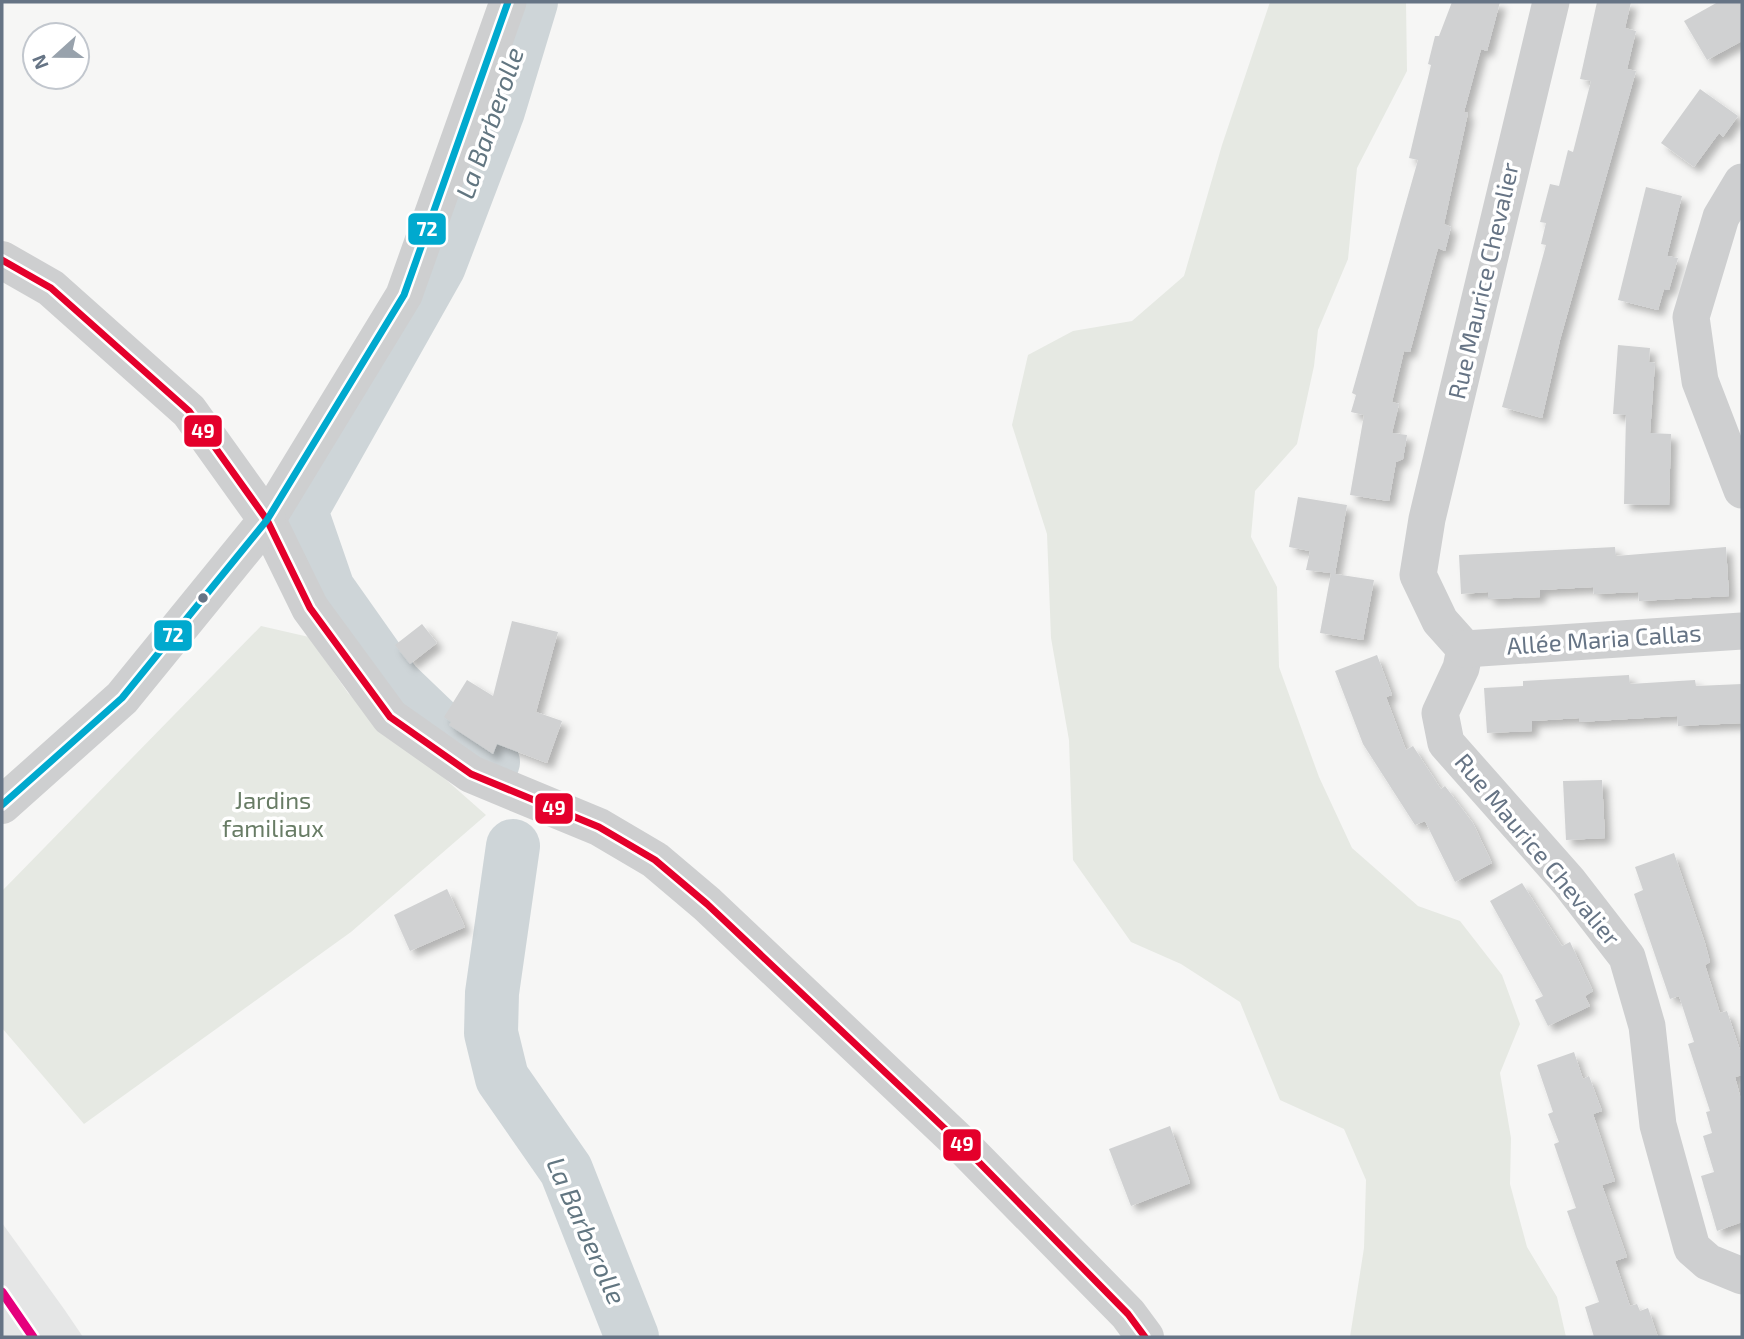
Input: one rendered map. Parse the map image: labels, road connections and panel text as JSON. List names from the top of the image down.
{
  "streets": {
    "street": ["Rue Maurice Chevalier", "Allée Maria Callas"]
  },
  "crossings": [
    ["Rue Maurice Chevalier", "Allée Maria Callas"]
  ],
  "water": ["La Barberolle"],
  "parks": ["Jardins familiaux"],
  "lines": ["transit line 72", "transit line 49"],
  "north": "left"
}
